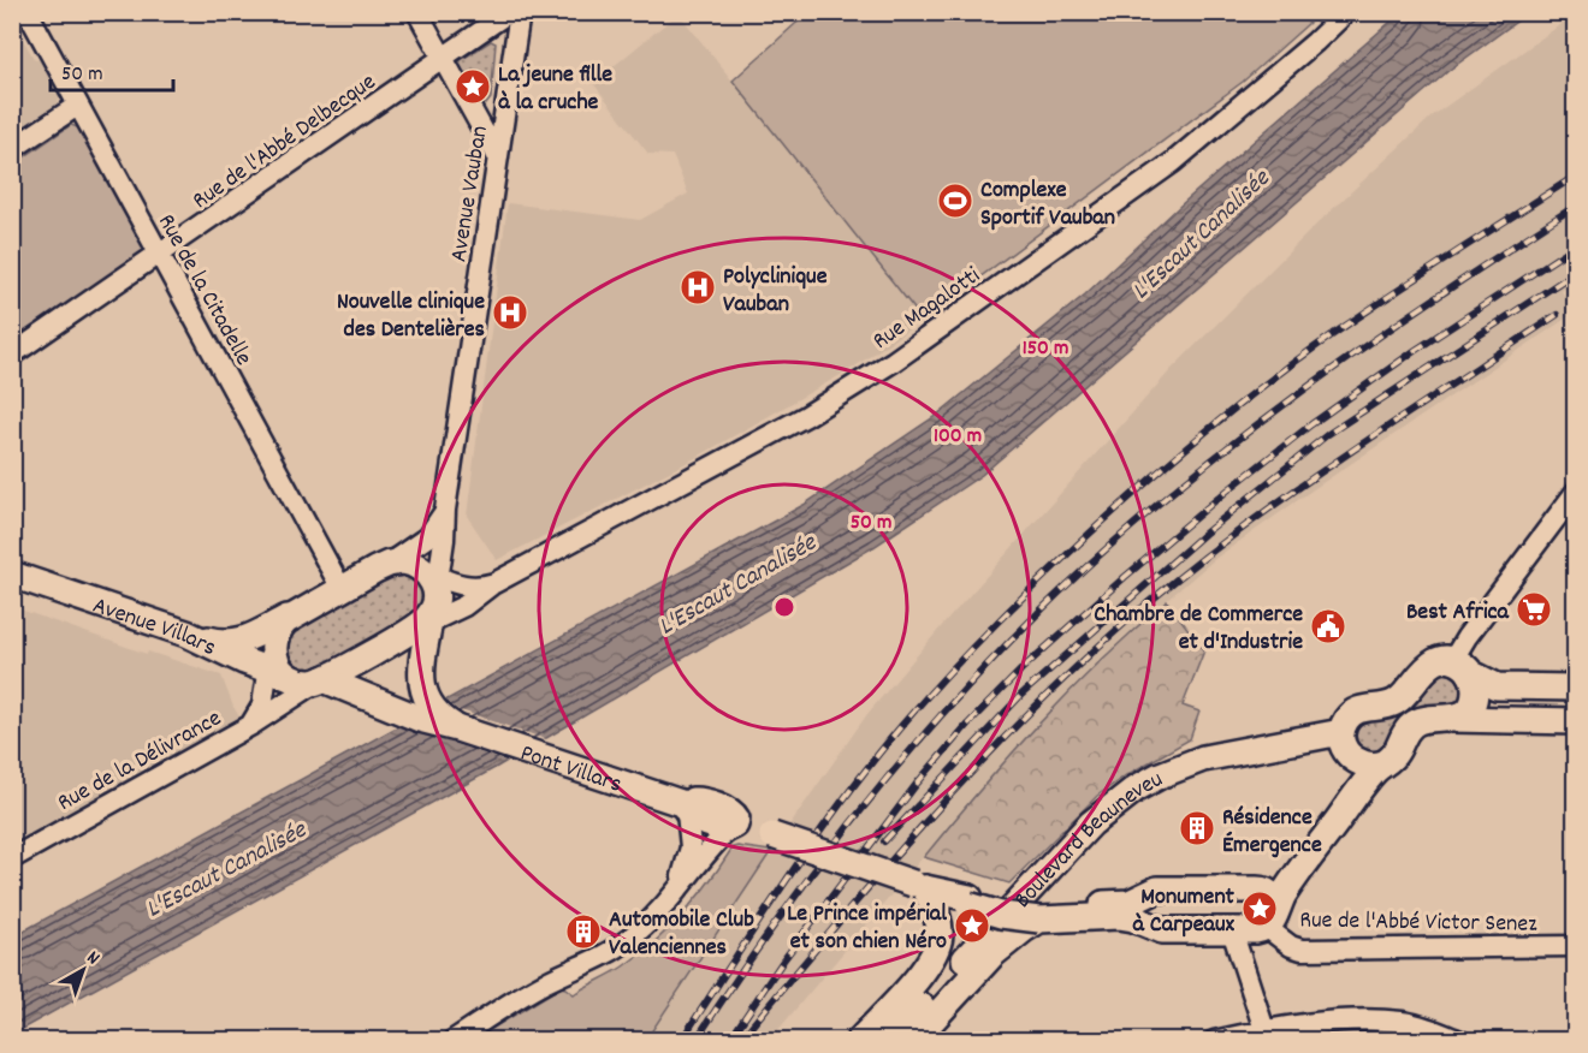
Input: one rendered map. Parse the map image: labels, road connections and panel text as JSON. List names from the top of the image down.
{
  "streets": {
    "main road": ["Avenue Villars", "Pont Villars", "Boulevard Beauneveu"],
    "street": [
      "Rue de l'Abbé Delbecque",
      "Avenue Vauban",
      "Rue de la Citadelle",
      "Rue Magalotti",
      "Rue de la Délivrance",
      "Rue de l'Abbé Victor Senez"
    ]
  },
  "crossings": [
    ["Rue de l'Abbé Delbecque", "Rue de la Citadelle"],
    ["Avenue Vauban", "Rue Magalotti"],
    ["Avenue Vauban", "Pont Villars"],
    ["Rue Magalotti", "Pont Villars"],
    ["Avenue Villars", "Rue de la Délivrance"],
    ["Avenue Villars", "Pont Villars"],
    ["Rue de la Délivrance", "Pont Villars"]
  ],
  "water": ["L'Escaut Canalisée"],
  "places": {
    "place": ["La jeune fille à la cruche", "Monument à Carpeaux", "Le Prince impérial et son chien Néro"],
    "sports": ["Complexe Sportif Vauban"],
    "hospital": ["Polyclinique Vauban", "Nouvelle clinique des Dentelières"],
    "supermarket": ["Best Africa"],
    "public building": ["Chambre de Commerce et d'Industrie"],
    "building": ["Résidence Émergence", "Automobile Club Valenciennes"]
  },
  "scale_bar": "50 m",
  "north": "top right",
  "rings": ["150 m", "100 m", "50 m"]
}
